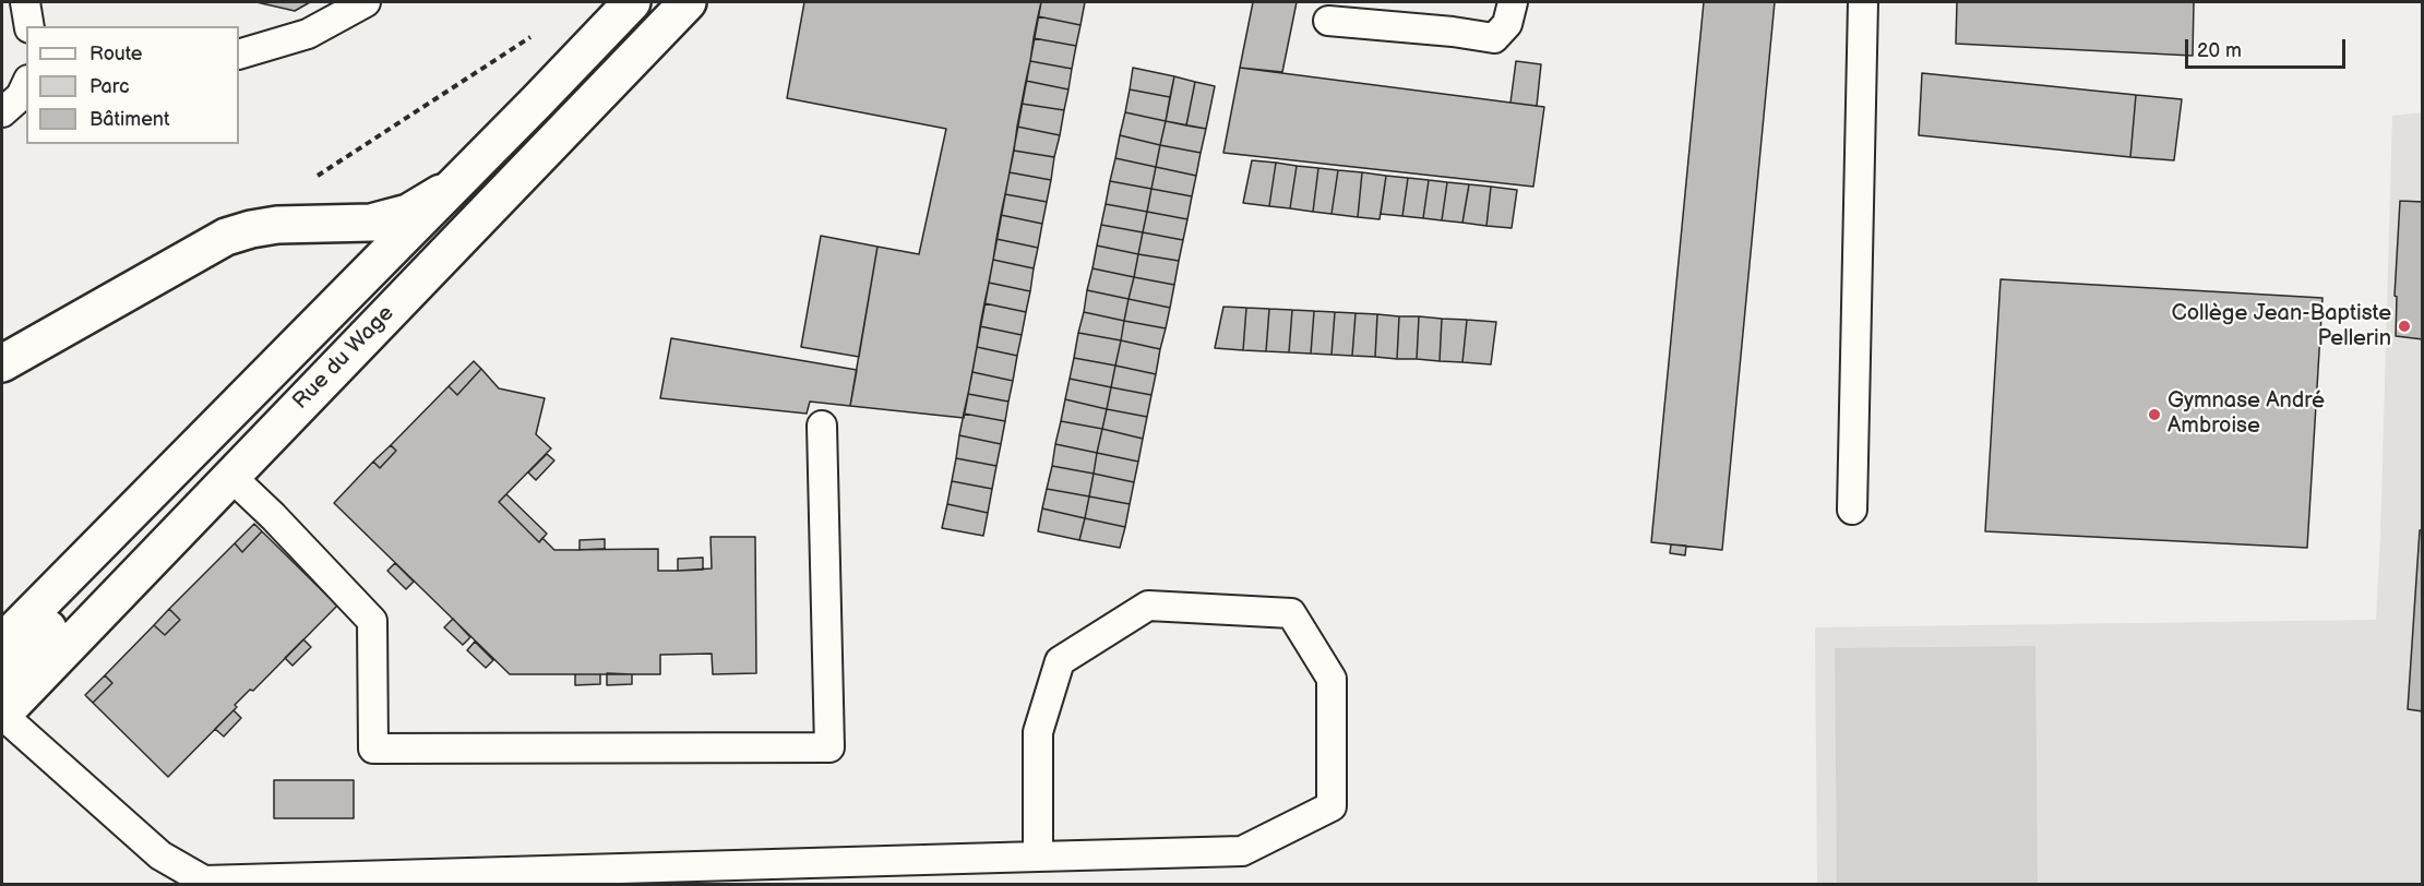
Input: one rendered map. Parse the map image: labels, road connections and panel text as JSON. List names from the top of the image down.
{
  "streets": {
    "street": ["Rue du Wage"]
  },
  "places": ["Collège Jean-Baptiste Pellerin", "Gymnase André Ambroise"],
  "legend": ["Route", "Parc", "Bâtiment"],
  "scale_bar": "20 m"
}
